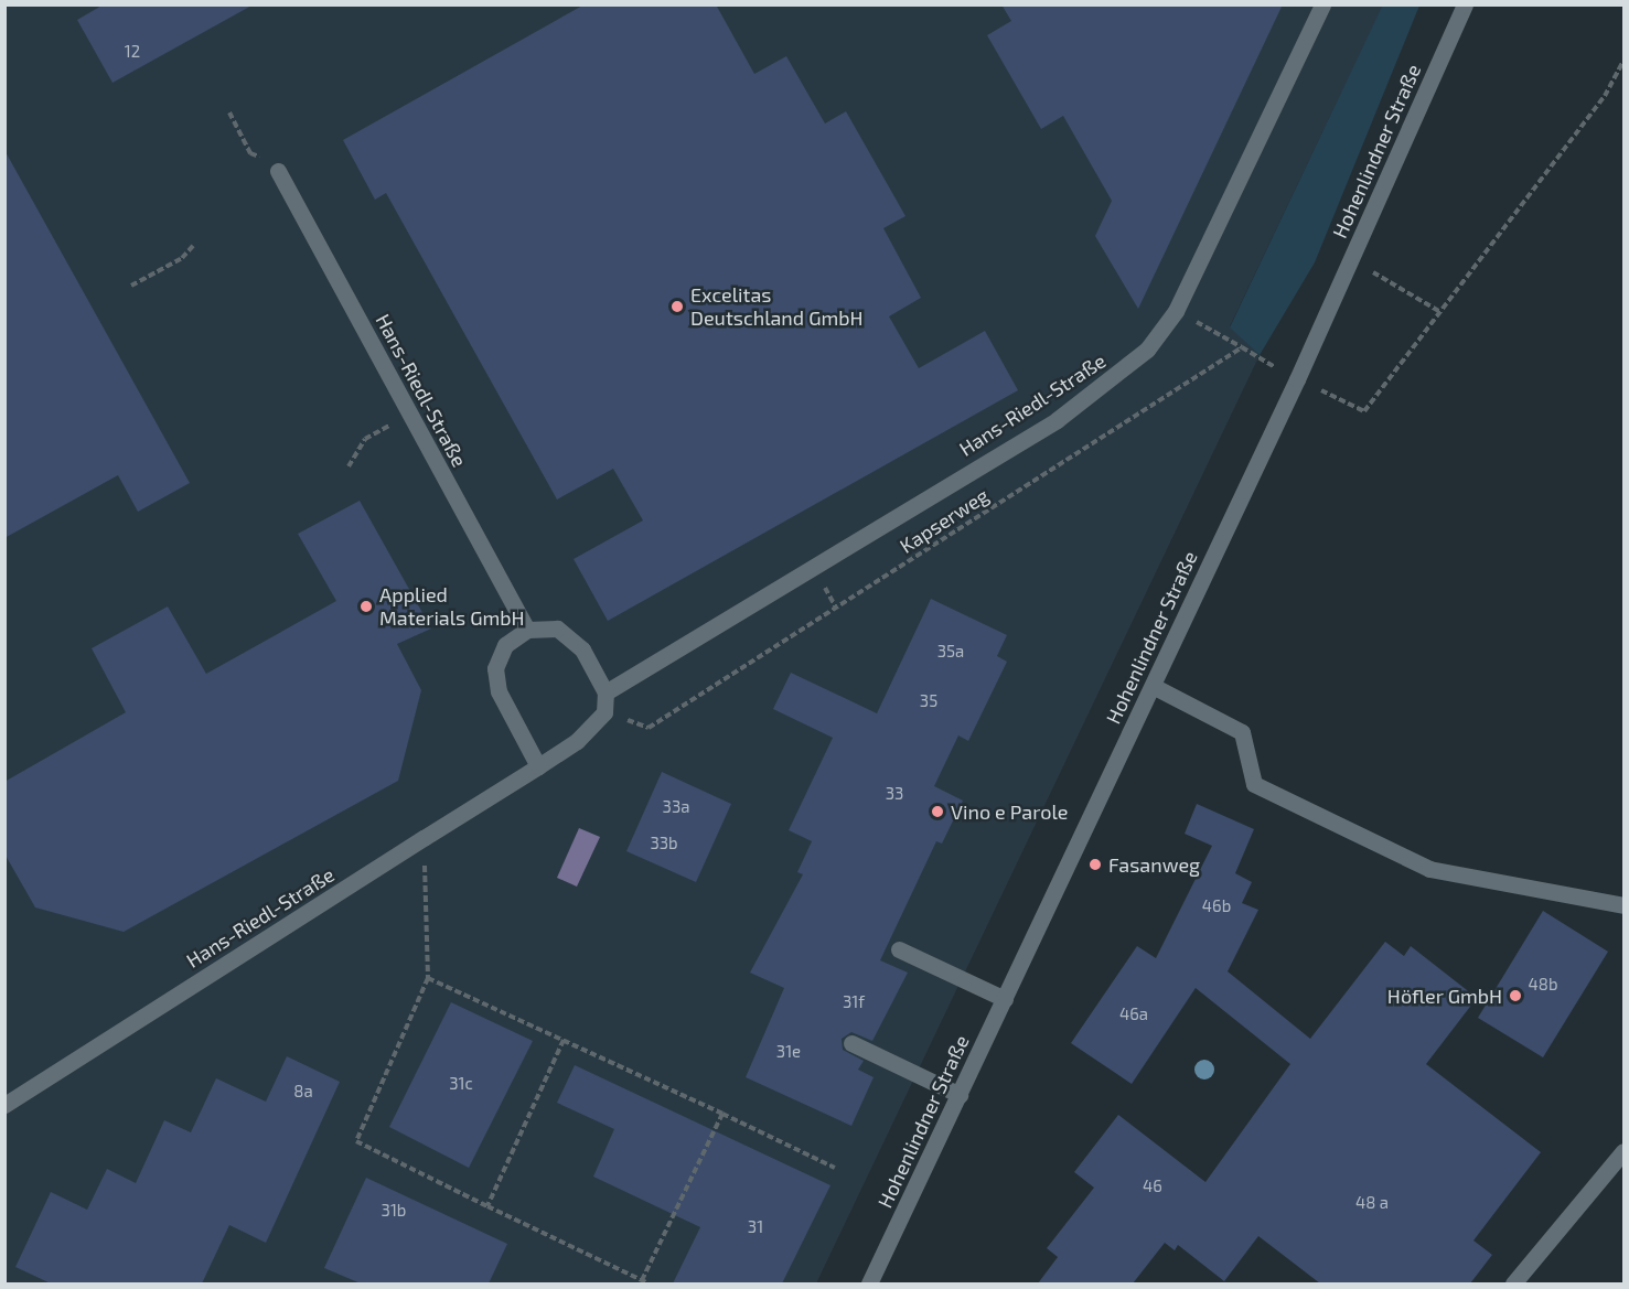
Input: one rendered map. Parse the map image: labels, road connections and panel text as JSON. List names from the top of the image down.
{
  "streets": {
    "street": ["Hohenlindner Straße", "Hans-Riedl-Straße"],
    "path": ["Kapserweg"]
  },
  "crossings": [
    ["Hans-Riedl-Straße", "Kapserweg"]
  ],
  "places": [
    "Excelitas Deutschland GmbH",
    "Applied Materials GmbH",
    "Vino e Parole",
    "Fasanweg",
    "Höfler GmbH"
  ],
  "house_numbers": [
    "12",
    "35a",
    "35",
    "33",
    "33a",
    "33b",
    "46b",
    "48b",
    "31f",
    "46a",
    "31e",
    "31c",
    "8a",
    "46",
    "48 a",
    "31b",
    "31"
  ]
}
